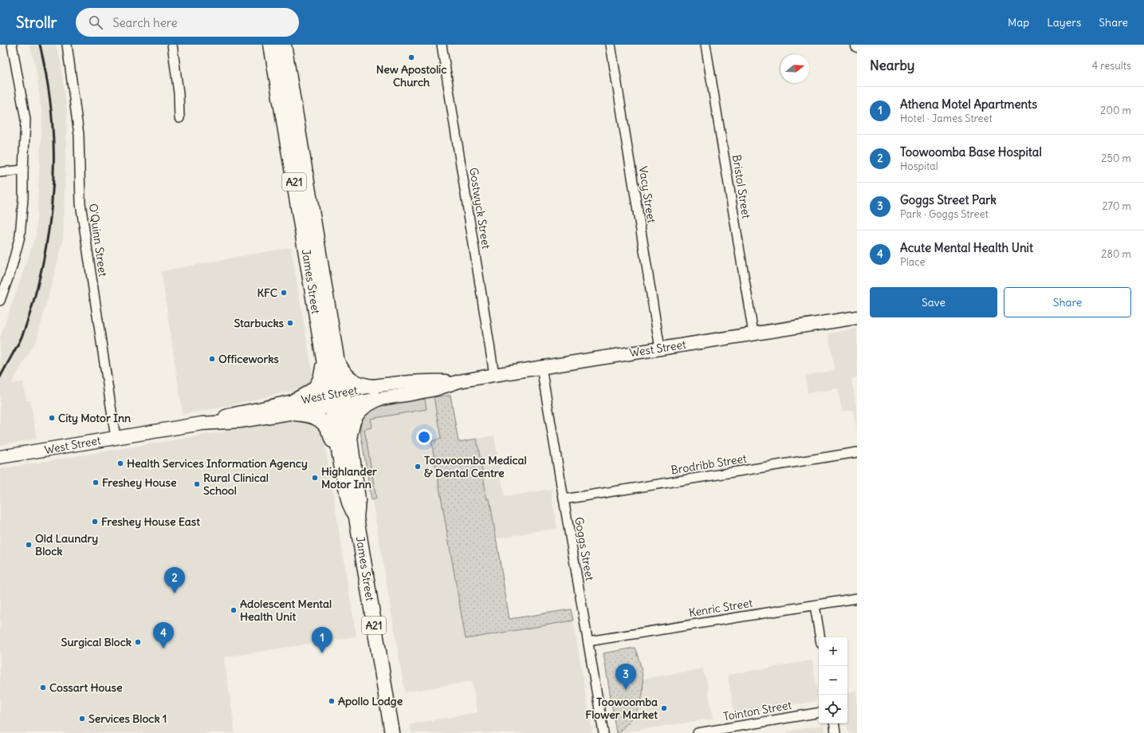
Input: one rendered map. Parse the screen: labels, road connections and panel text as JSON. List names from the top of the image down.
{
  "streets": {
    "highway": ["A21", "James Street"],
    "main road": ["West Street"],
    "street": [
      "Bristol Street",
      "Vacy Street",
      "Gostwyck Street",
      "O'Quinn Street",
      "Brodribb Street",
      "Goggs Street",
      "Kenric Street",
      "Tointon Street"
    ]
  },
  "crossings": [
    ["Bristol Street", "West Street"],
    ["Vacy Street", "West Street"],
    ["Gostwyck Street", "West Street"],
    ["O'Quinn Street", "West Street"],
    ["James Street", "West Street"],
    ["West Street", "Goggs Street"],
    ["Brodribb Street", "Goggs Street"],
    ["Goggs Street", "Kenric Street"]
  ],
  "places": [
    "New Apostolic Church",
    "KFC",
    "Starbucks",
    "Officeworks",
    "City Motor Inn",
    "Health Services Information Agency",
    "Toowoomba Medical & Dental Centre",
    "Highlander Motor Inn",
    "Freshey House",
    "Rural Clinical School",
    "Freshey House East",
    "Old Laundry Block",
    "Adolescent Mental Health Unit",
    "Surgical Block",
    "Cossart House",
    "Apollo Lodge",
    "Toowoomba Flower Market",
    "Services Block 1"
  ],
  "north": "right",
  "page": {
    "header": "Strollr",
    "search": "Search here",
    "nav": ["Map", "Layers", "Share"],
    "heading": ["Nearby", "4 results"],
    "list": [
      {
        "mark": "1",
        "name": "Athena Motel Apartments",
        "note": "Hotel · James Street",
        "value": "200 m"
      },
      {
        "mark": "2",
        "name": "Toowoomba Base Hospital",
        "note": "Hospital",
        "value": "250 m"
      },
      {
        "mark": "3",
        "name": "Goggs Street Park",
        "note": "Park · Goggs Street",
        "value": "270 m"
      },
      {
        "mark": "4",
        "name": "Acute Mental Health Unit",
        "note": "Place",
        "value": "280 m"
      }
    ],
    "buttons": ["Save", "Share"],
    "pins": [
      "2",
      "4",
      "1",
      "3"
    ],
    "map_buttons": ["+", "−"]
  }
}
